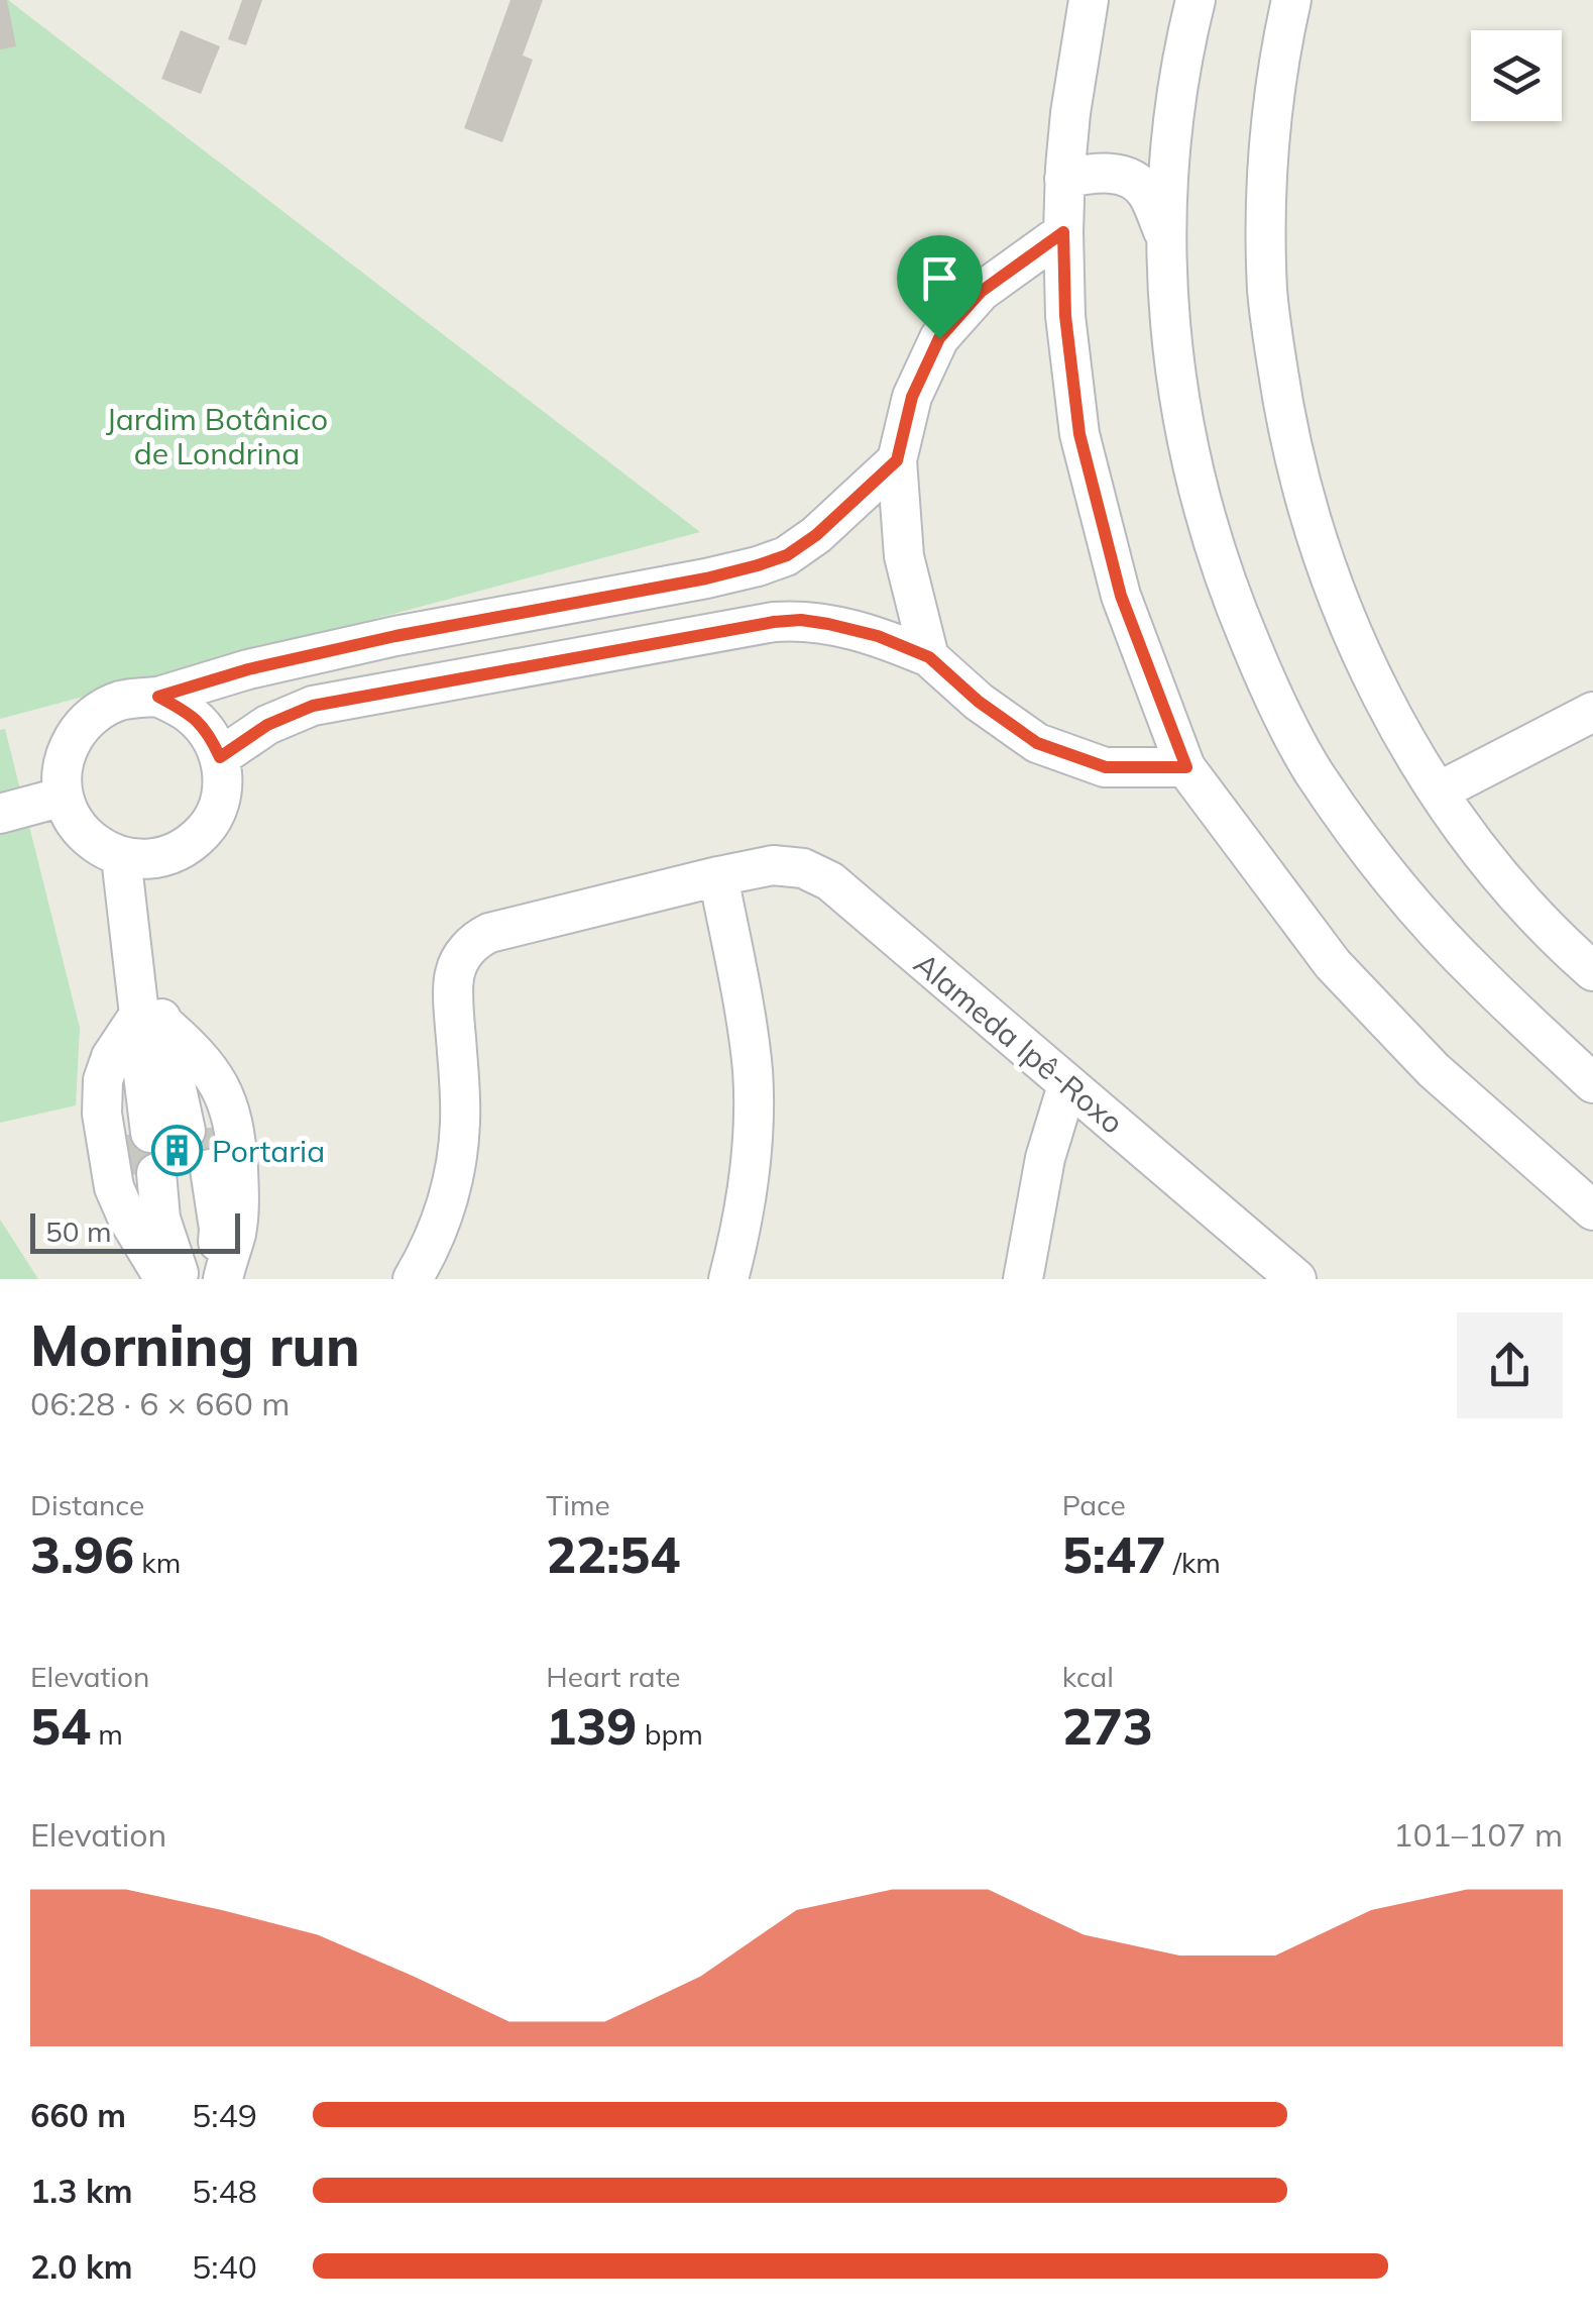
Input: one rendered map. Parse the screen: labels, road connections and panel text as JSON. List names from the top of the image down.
{
  "streets": {
    "street": ["Alameda Ipê-Roxo"]
  },
  "parks": ["Jardim Botânico de Londrina"],
  "places": {
    "building": ["Portaria"]
  },
  "scale_bar": "50 m",
  "page": {
    "scale": "50 m",
    "heading": ["Morning run", "06:28 · 6 × 660 m"],
    "stats": [
      ["Distance", "3.96 km"],
      ["Time", "22:54"],
      ["Pace", "5:47 /km"],
      ["Elevation", "54 m"],
      ["Heart rate", "139 bpm"],
      ["kcal", "273"]
    ],
    "chart": ["Elevation", "101–107 m"],
    "list": [
      {
        "name": "660 m",
        "note": "5:49"
      },
      {
        "name": "1.3 km",
        "note": "5:48"
      },
      {
        "name": "2.0 km",
        "note": "5:40"
      }
    ]
  }
}
